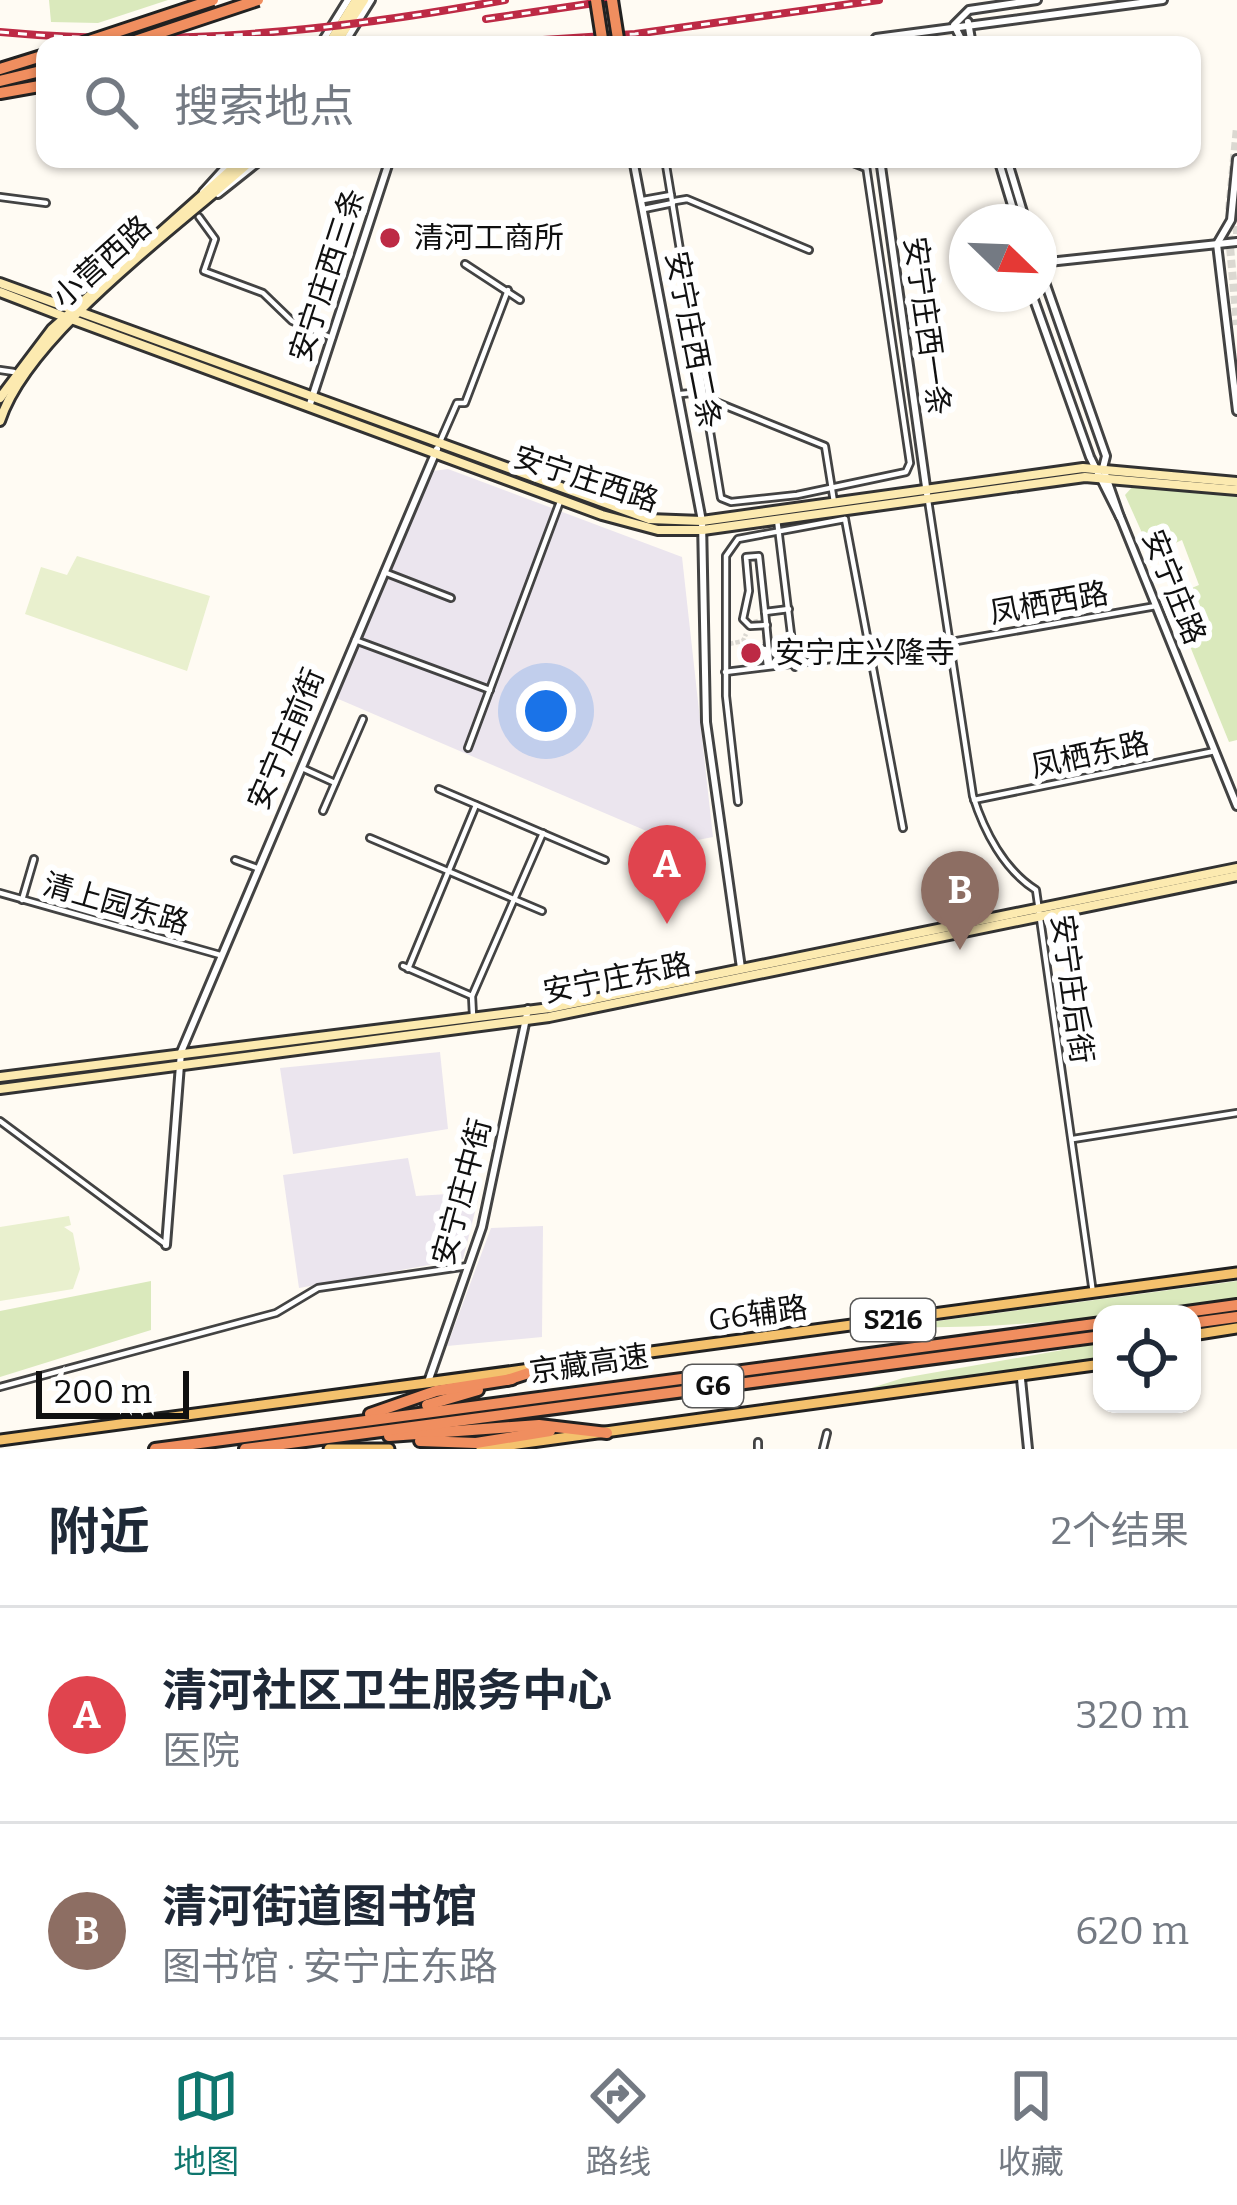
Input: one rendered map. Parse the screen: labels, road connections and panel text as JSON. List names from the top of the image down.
{
  "streets": {
    "highway": ["京藏高速", "G6"],
    "main road": [
      "小营西路",
      "安宁庄西路",
      "安宁庄东路",
      "G6辅路",
      "S216"
    ],
    "street": [
      "安宁庄西三条",
      "安宁庄西一条",
      "安宁庄西二条",
      "安宁庄路",
      "凤栖西路",
      "安宁庄前街",
      "凤栖东路",
      "清上园东路",
      "安宁庄后街",
      "安宁庄中街"
    ]
  },
  "crossings": [
    ["小营西路", "安宁庄西路"],
    ["安宁庄西三条", "安宁庄西路"],
    ["安宁庄西一条", "安宁庄西路"],
    ["安宁庄西一条", "安宁庄后街"],
    ["安宁庄西二条", "安宁庄西路"],
    ["安宁庄西二条", "安宁庄东路"],
    ["安宁庄西路", "安宁庄路"],
    ["安宁庄西路", "安宁庄前街"],
    ["安宁庄西路", "安宁庄后街"],
    ["安宁庄路", "凤栖西路"],
    ["安宁庄路", "凤栖东路"],
    ["凤栖西路", "安宁庄后街"],
    ["安宁庄前街", "清上园东路"],
    ["安宁庄前街", "安宁庄东路"],
    ["凤栖东路", "安宁庄后街"],
    ["安宁庄东路", "安宁庄后街"],
    ["安宁庄东路", "安宁庄中街"],
    ["安宁庄后街", "G6辅路"],
    ["安宁庄中街", "G6辅路"]
  ],
  "places": ["清河工商所", "安宁庄兴隆寺"],
  "scale_bar": "200 m",
  "north": "bottom right",
  "page": {
    "search": "搜索地点",
    "pins": ["A", "B"],
    "scale": "200 m",
    "heading": ["附近", "2个结果"],
    "list": [
      {
        "mark": "A",
        "name": "清河社区卫生服务中心",
        "note": "医院",
        "value": "320 m"
      },
      {
        "mark": "B",
        "name": "清河街道图书馆",
        "note": "图书馆 · 安宁庄东路",
        "value": "620 m"
      }
    ],
    "nav": ["地图", "路线", "收藏"]
  }
}
